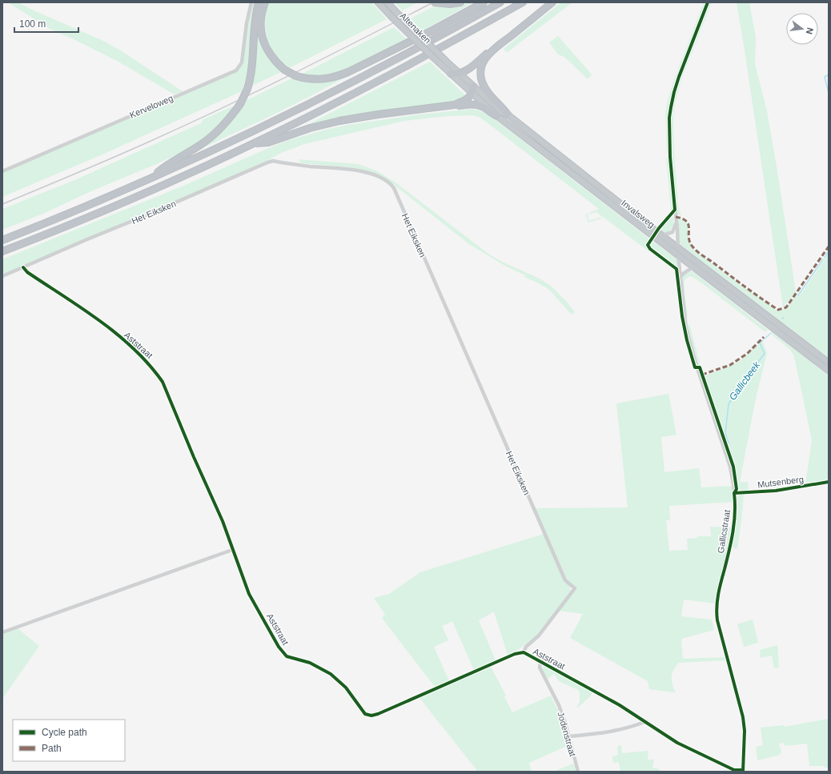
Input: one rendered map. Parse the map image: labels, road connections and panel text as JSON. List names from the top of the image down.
{
  "streets": {
    "highway": ["Altenaken", "Invalsweg"],
    "street": [
      "Kerveloweg",
      "Het Eiksken",
      "Aststraat",
      "Mutsenberg",
      "Gallicstraat",
      "Jodenstraat"
    ]
  },
  "crossings": [
    ["Altenaken", "Invalsweg"],
    ["Het Eiksken", "Aststraat"],
    ["Invalsweg", "Gallicstraat"],
    ["Aststraat", "Gallicstraat"],
    ["Aststraat", "Jodenstraat"],
    ["Mutsenberg", "Gallicstraat"]
  ],
  "water": ["Gallicbeek"],
  "legend": ["Cycle path", "Path"],
  "scale_bar": "100 m",
  "north": "right"
}
